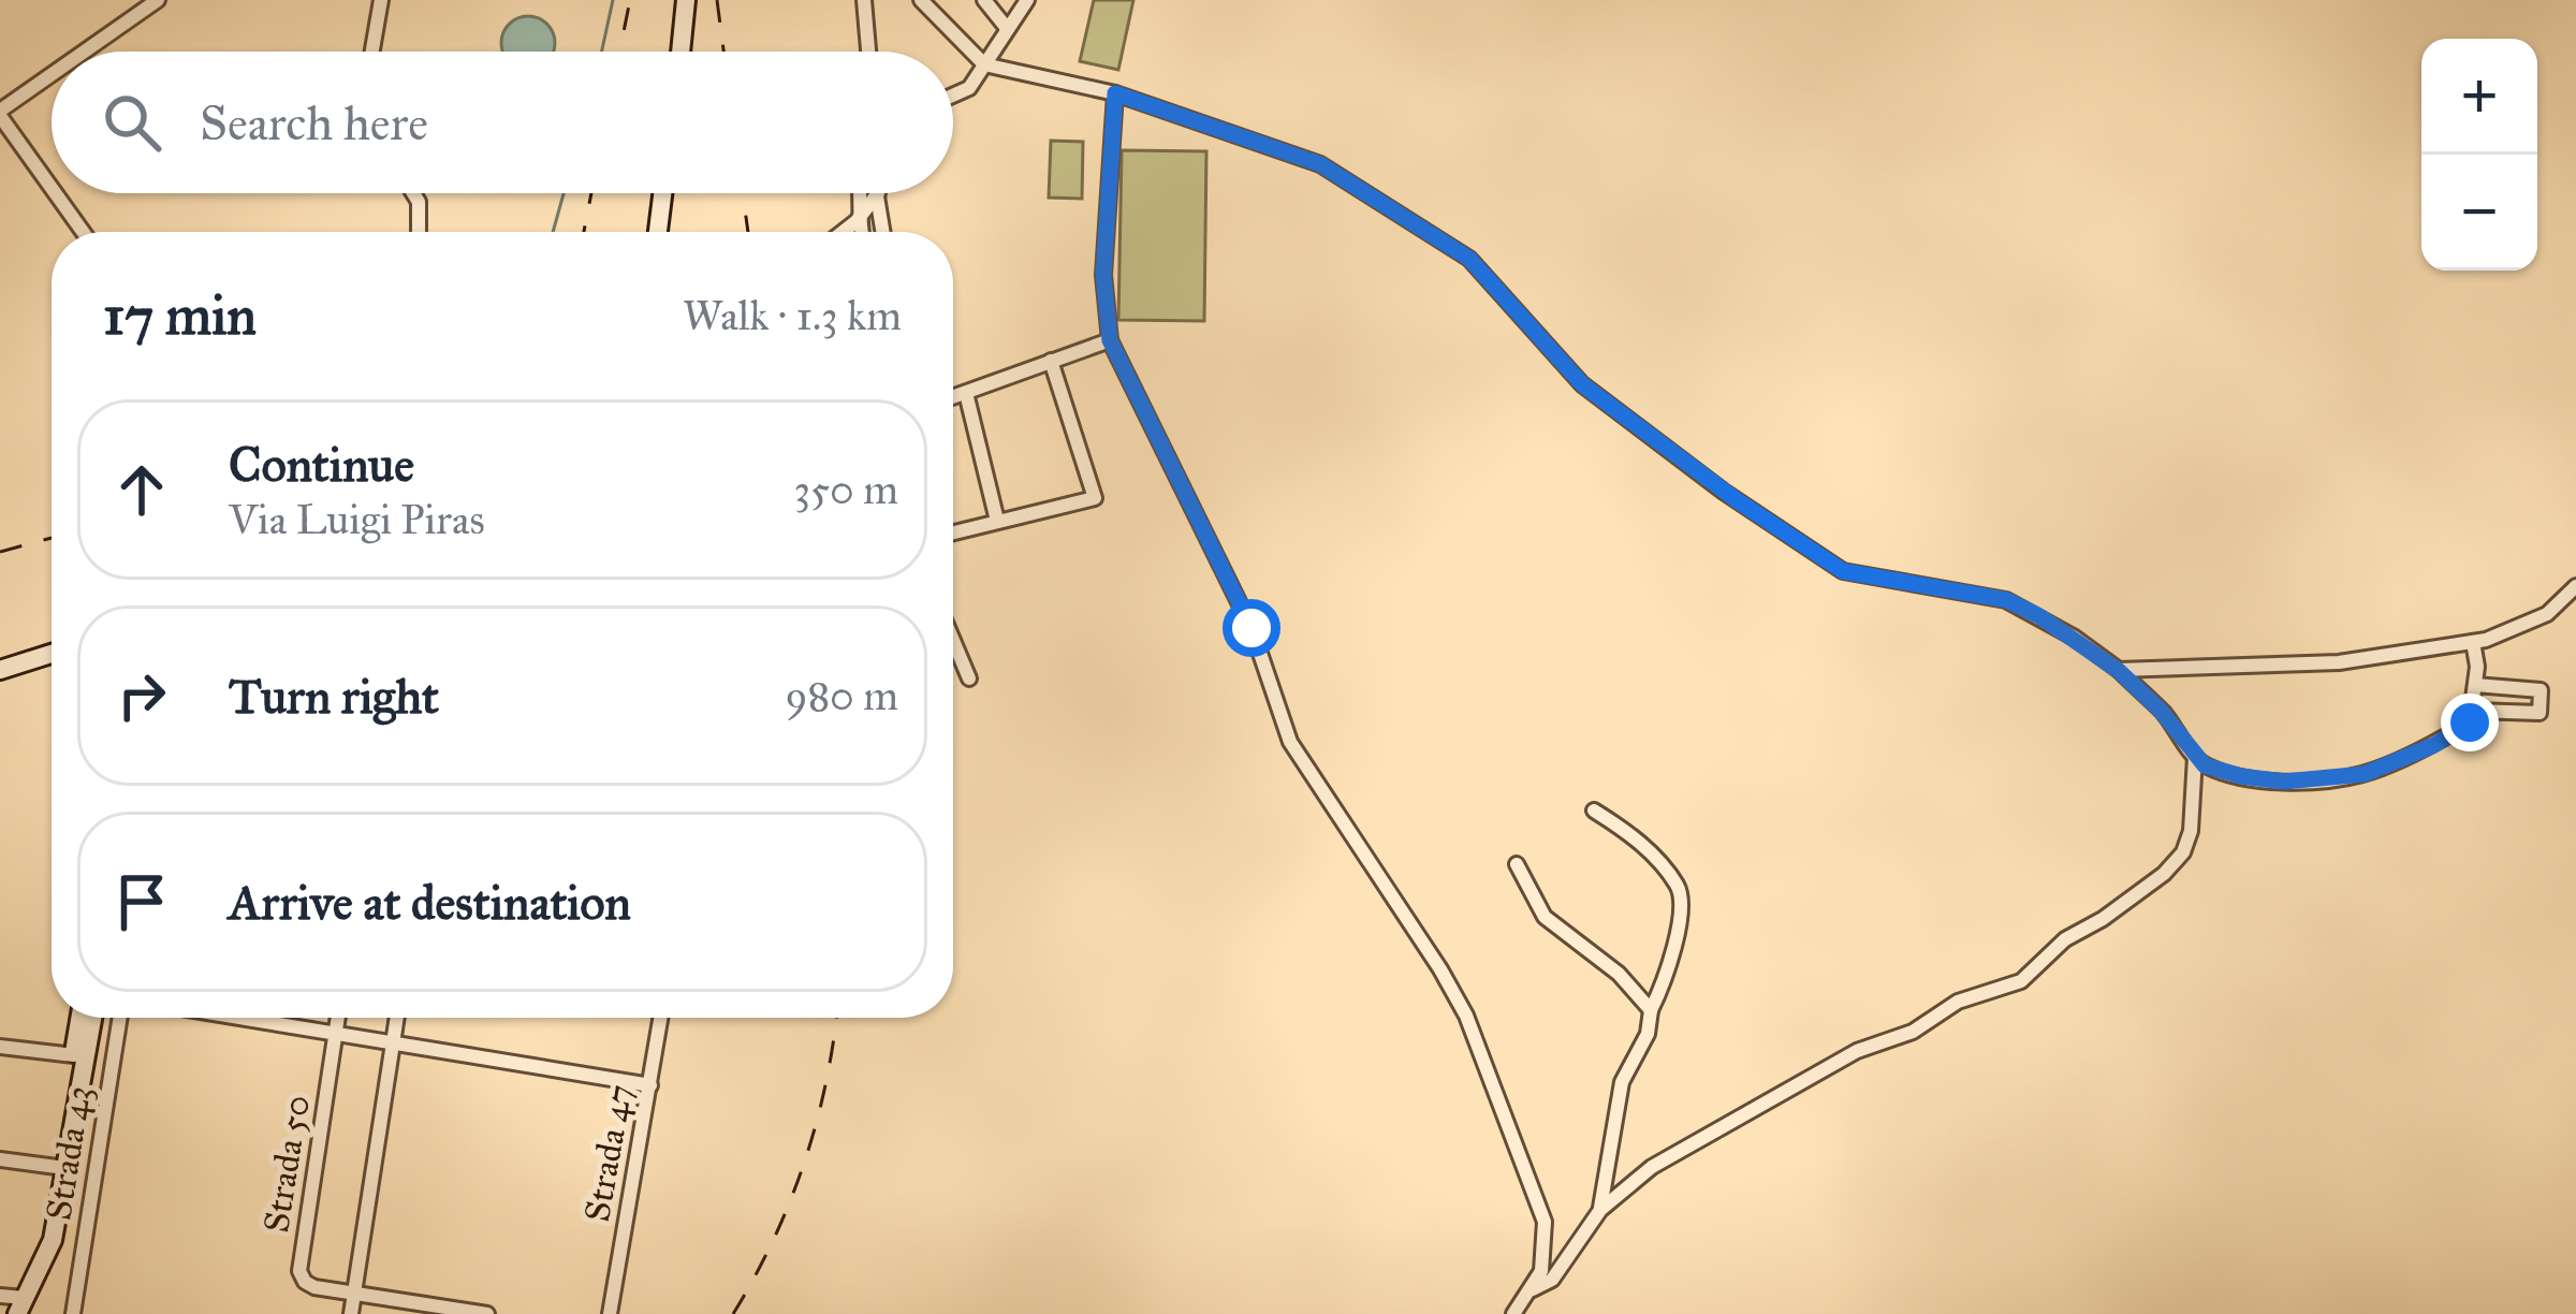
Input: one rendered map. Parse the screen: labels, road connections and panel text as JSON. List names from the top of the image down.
{
  "streets": {
    "street": ["Strada 43", "Strada 47", "Strada 50"]
  },
  "page": {
    "map_buttons": ["+", "−"],
    "search": "Search here",
    "heading": ["17 min", "Walk · 1.3 km"],
    "list": [
      ["Continue", "Via Luigi Piras", "350 m"],
      ["Turn right", "980 m"],
      "Arrive at destination"
    ]
  }
}
